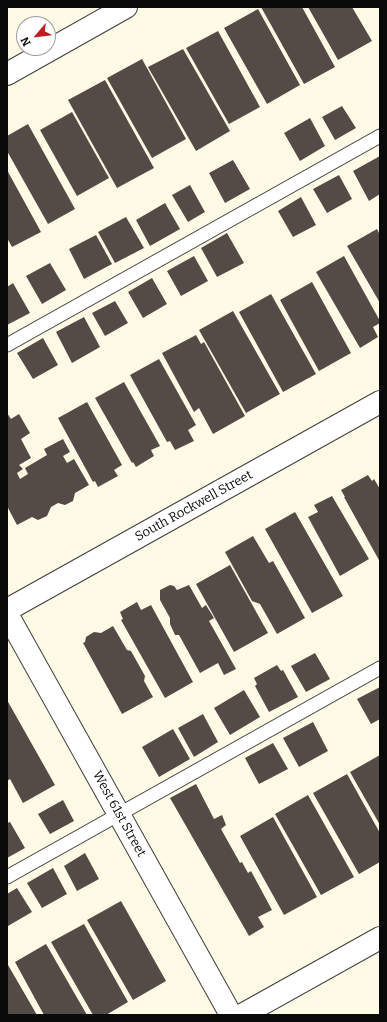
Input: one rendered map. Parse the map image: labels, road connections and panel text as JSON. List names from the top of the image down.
{
  "streets": {
    "street": ["South Rockwell Street", "West 61st Street"]
  },
  "north": "bottom left"
}
